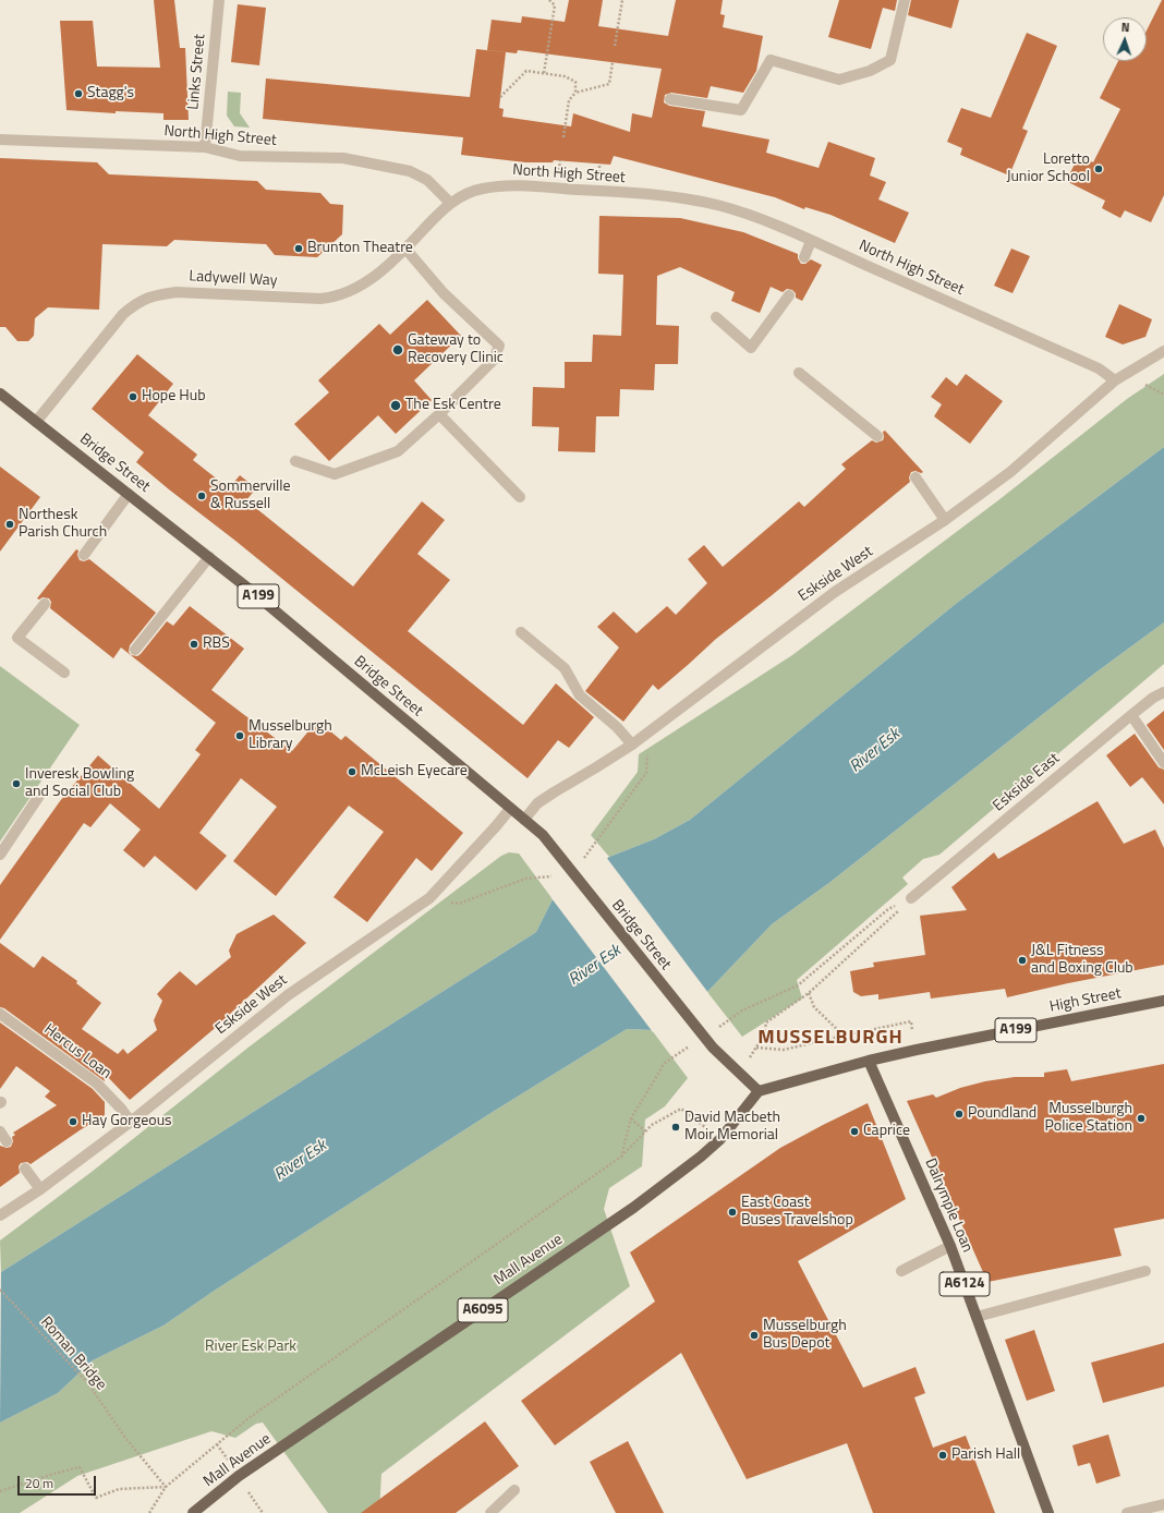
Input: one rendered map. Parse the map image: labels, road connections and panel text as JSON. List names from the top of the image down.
{
  "streets": {
    "main road": [
      "Bridge Street",
      "A199",
      "High Street",
      "Dalrymple Loan",
      "Mall Avenue",
      "A6124",
      "A6095"
    ],
    "street": [
      "Links Street",
      "North High Street",
      "Ladywell Way",
      "Eskside West",
      "Eskside East",
      "Hercus Loan"
    ],
    "path": ["Roman Bridge"]
  },
  "crossings": [
    ["Links Street", "North High Street"],
    ["North High Street", "Ladywell Way"],
    ["North High Street", "Eskside West"],
    ["Ladywell Way", "Bridge Street"],
    ["Bridge Street", "Eskside West"],
    ["Bridge Street", "A199"],
    ["Eskside West", "Hercus Loan"],
    ["A199", "High Street"],
    ["A199", "Mall Avenue"],
    ["High Street", "Dalrymple Loan"],
    ["High Street", "Mall Avenue"]
  ],
  "districts": ["MUSSELBURGH"],
  "water": ["River Esk"],
  "parks": ["River Esk Park"],
  "places": [
    "Stagg's",
    "Loretto Junior School",
    "Brunton Theatre",
    "Gateway to Recovery Clinic",
    "Hope Hub",
    "The Esk Centre",
    "Sommerville & Russell",
    "Northesk Parish Church",
    "RBS",
    "Musselburgh Library",
    "McLeish Eyecare",
    "Inveresk Bowling and Social Club",
    "J&L Fitness and Boxing Club",
    "Poundland",
    "Musselburgh Police Station",
    "Hay Gorgeous",
    "David Macbeth Moir Memorial",
    "Caprice",
    "East Coast Buses Travelshop",
    "Musselburgh Bus Depot",
    "Parish Hall"
  ],
  "scale_bar": "20 m",
  "north": "top"
}
